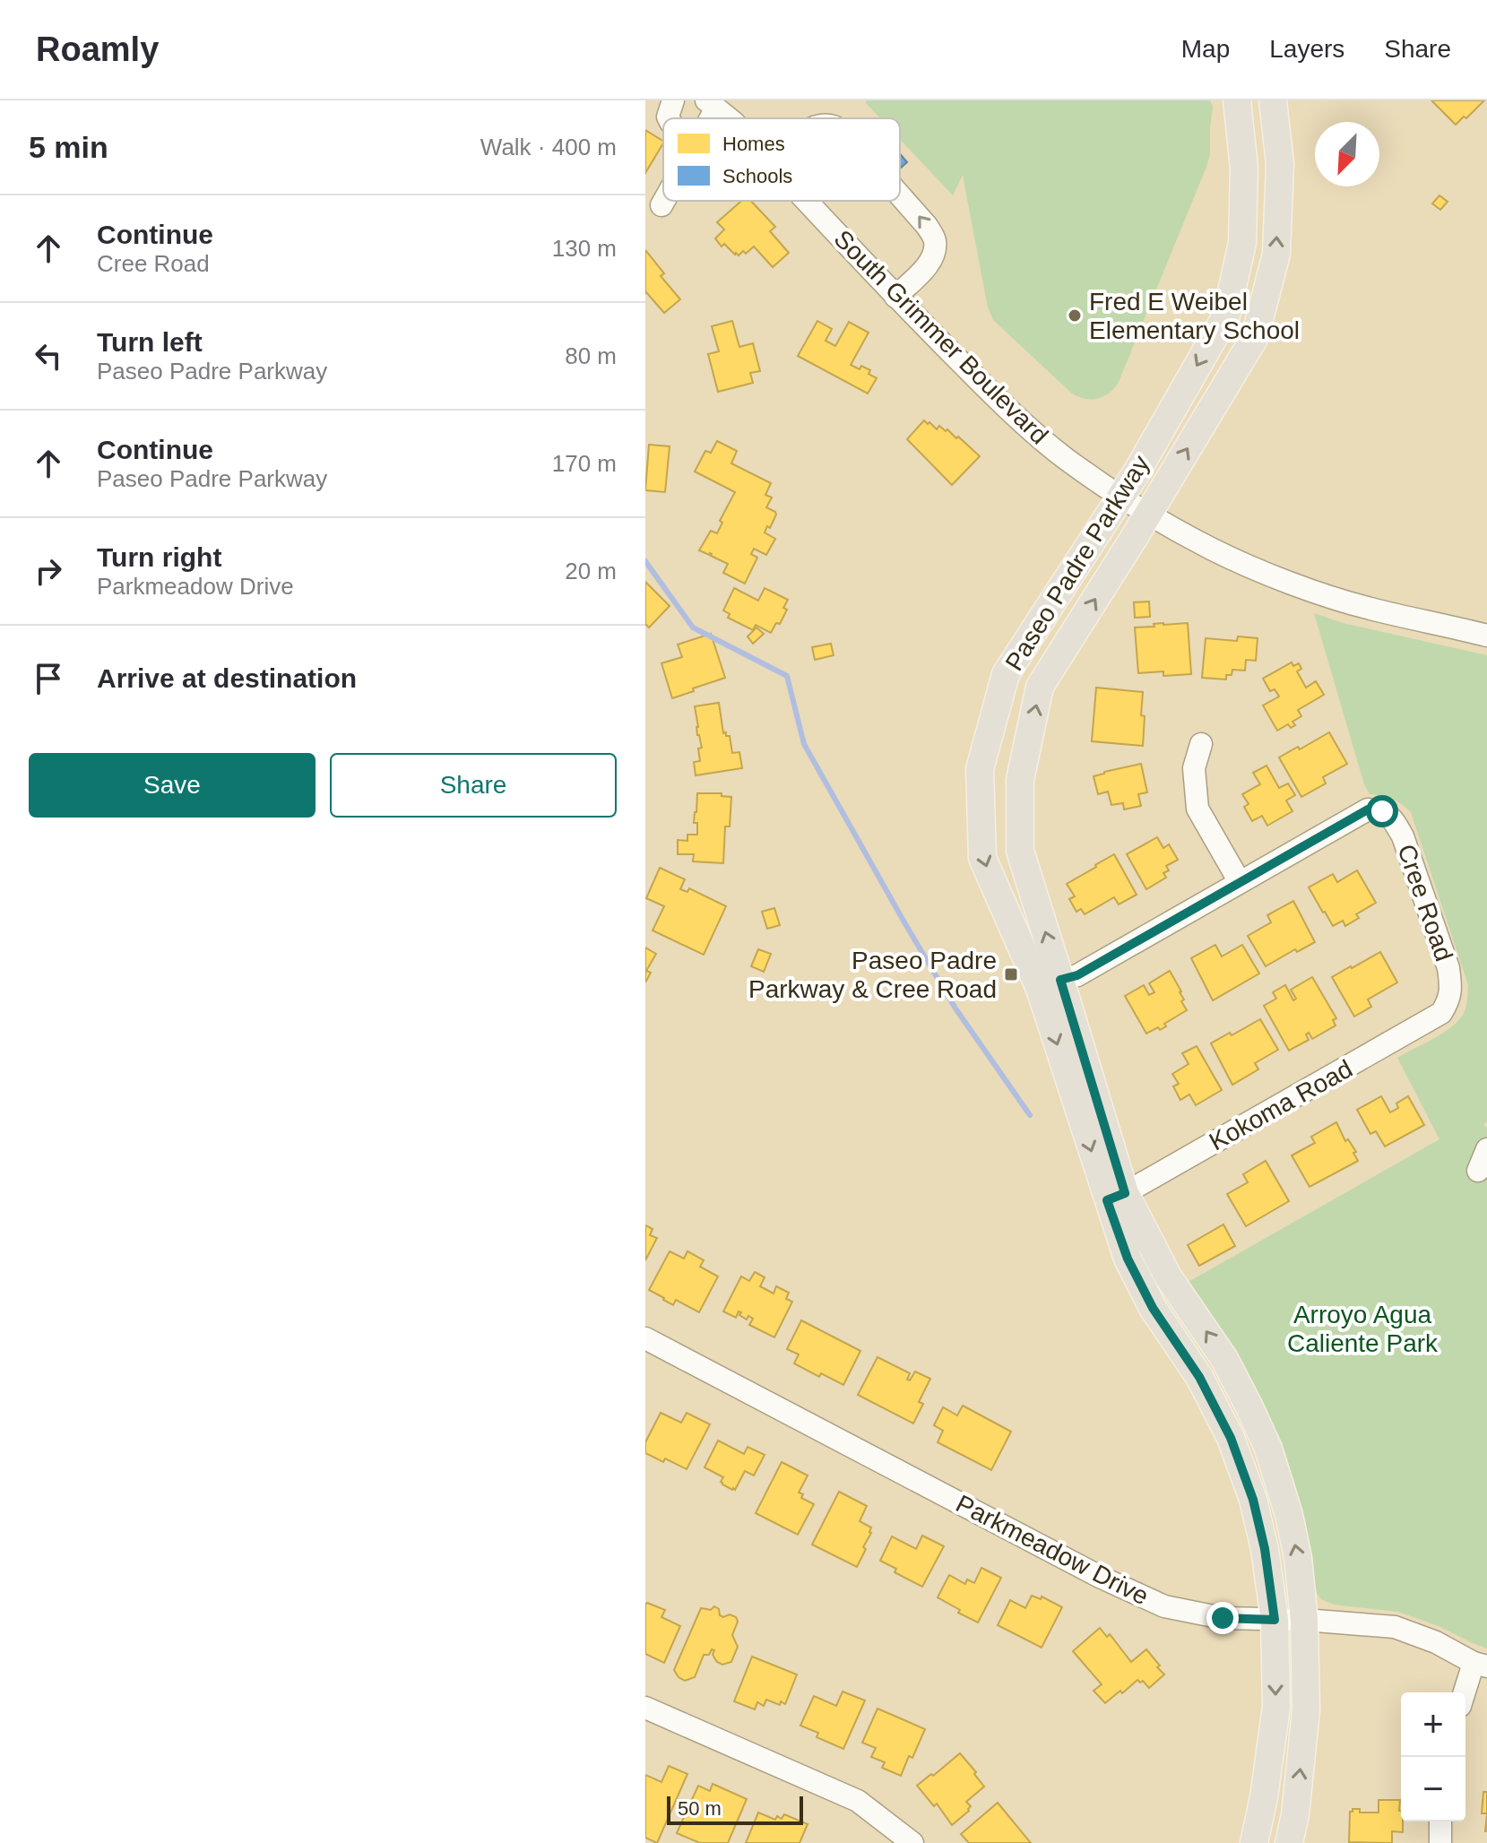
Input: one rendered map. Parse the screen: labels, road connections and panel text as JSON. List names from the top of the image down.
{
  "streets": {
    "main road": ["Paseo Padre Parkway"],
    "street": [
      "South Grimmer Boulevard",
      "Cree Road",
      "Kokoma Road",
      "Parkmeadow Drive"
    ]
  },
  "crossings": [
    ["South Grimmer Boulevard", "Paseo Padre Parkway"],
    ["Paseo Padre Parkway", "Cree Road"],
    ["Paseo Padre Parkway", "Kokoma Road"],
    ["Paseo Padre Parkway", "Parkmeadow Drive"],
    ["Cree Road", "Kokoma Road"]
  ],
  "parks": ["Arroyo Agua Caliente Park"],
  "places": {
    "other": ["Fred E Weibel Elementary School"],
    "transit": ["Paseo Padre Parkway & Cree Road"]
  },
  "legend": ["Homes", "Schools"],
  "scale_bar": "50 m",
  "north": "bottom left",
  "page": {
    "header": "Roamly",
    "nav": ["Map", "Layers", "Share"],
    "heading": ["5 min", "Walk · 400 m"],
    "list": [
      ["Continue", "Cree Road", "130 m"],
      ["Turn left", "Paseo Padre Parkway", "80 m"],
      ["Continue", "Paseo Padre Parkway", "170 m"],
      ["Turn right", "Parkmeadow Drive", "20 m"],
      "Arrive at destination"
    ],
    "buttons": ["Save", "Share"],
    "map_buttons": ["+", "−"],
    "scale": "50 m"
  }
}
